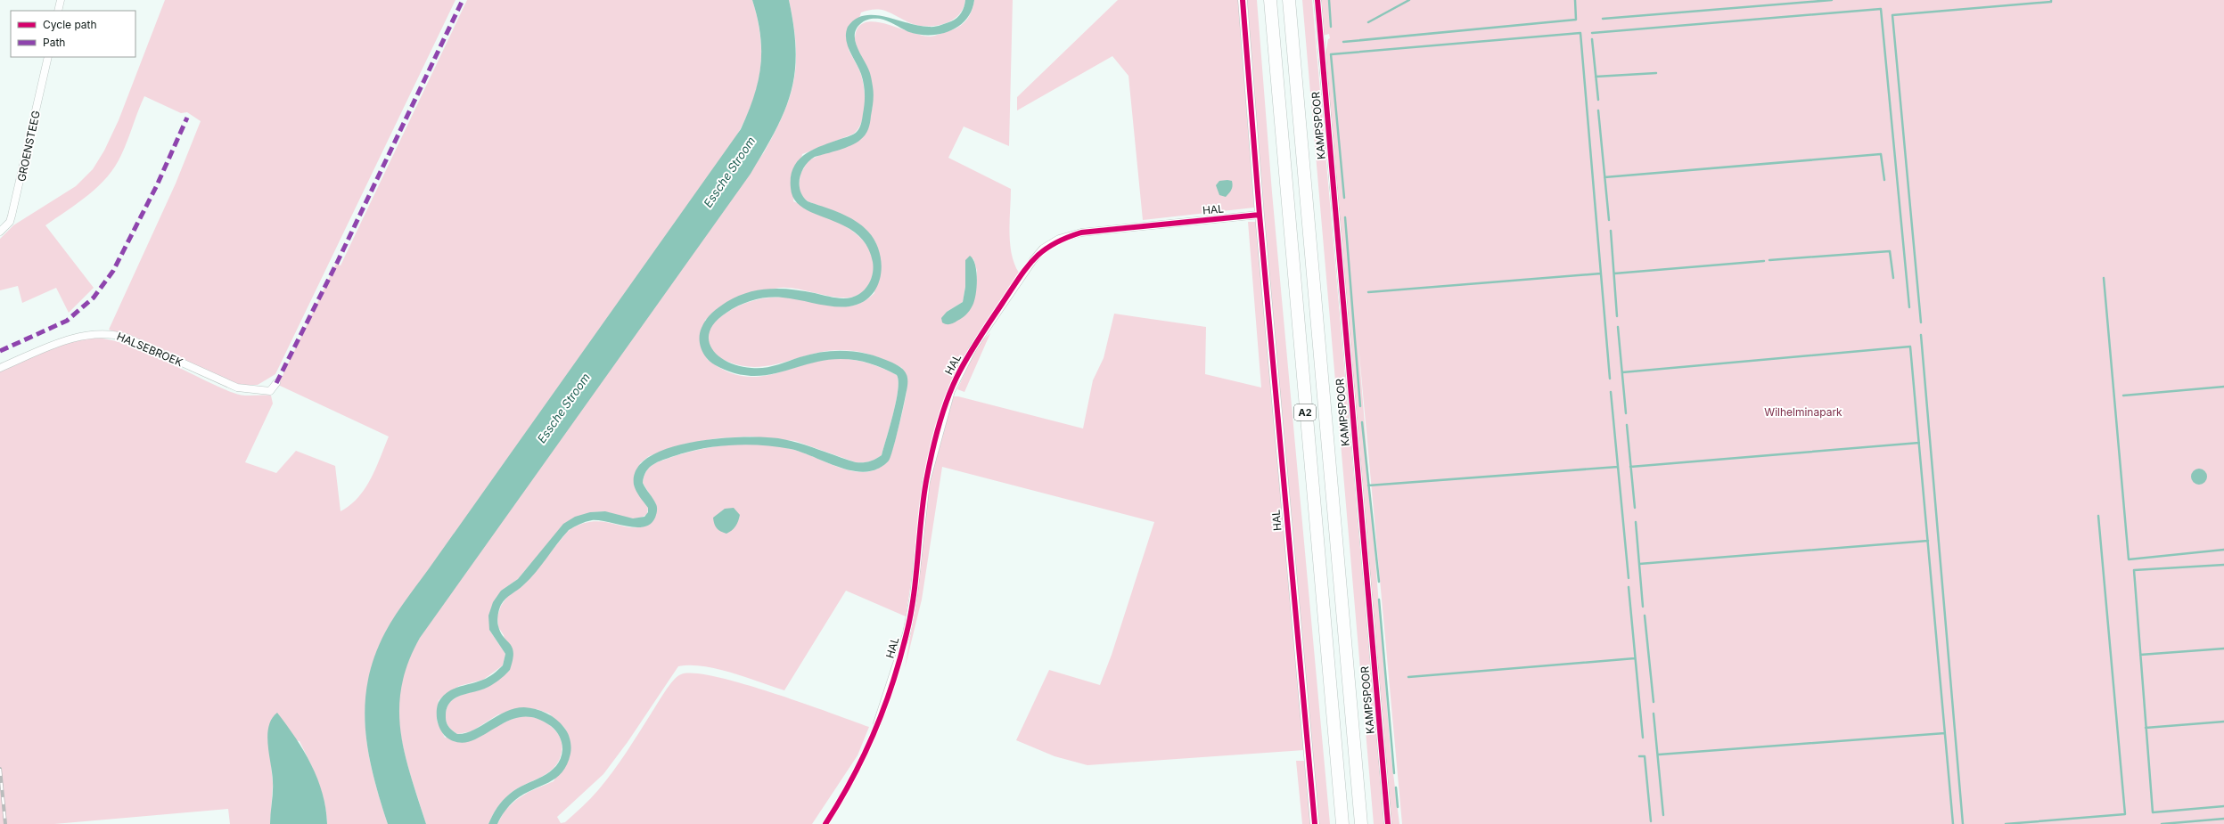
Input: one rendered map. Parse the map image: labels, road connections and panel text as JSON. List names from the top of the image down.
{
  "streets": {
    "highway": ["A2"],
    "street": [
      "KAMPSPOOR",
      "GROENSTEEG",
      "HAL",
      "HALSEBROEK"
    ]
  },
  "water": ["Essche Stroom"],
  "parks": ["Wilhelminapark"],
  "legend": ["Cycle path", "Path"]
}
